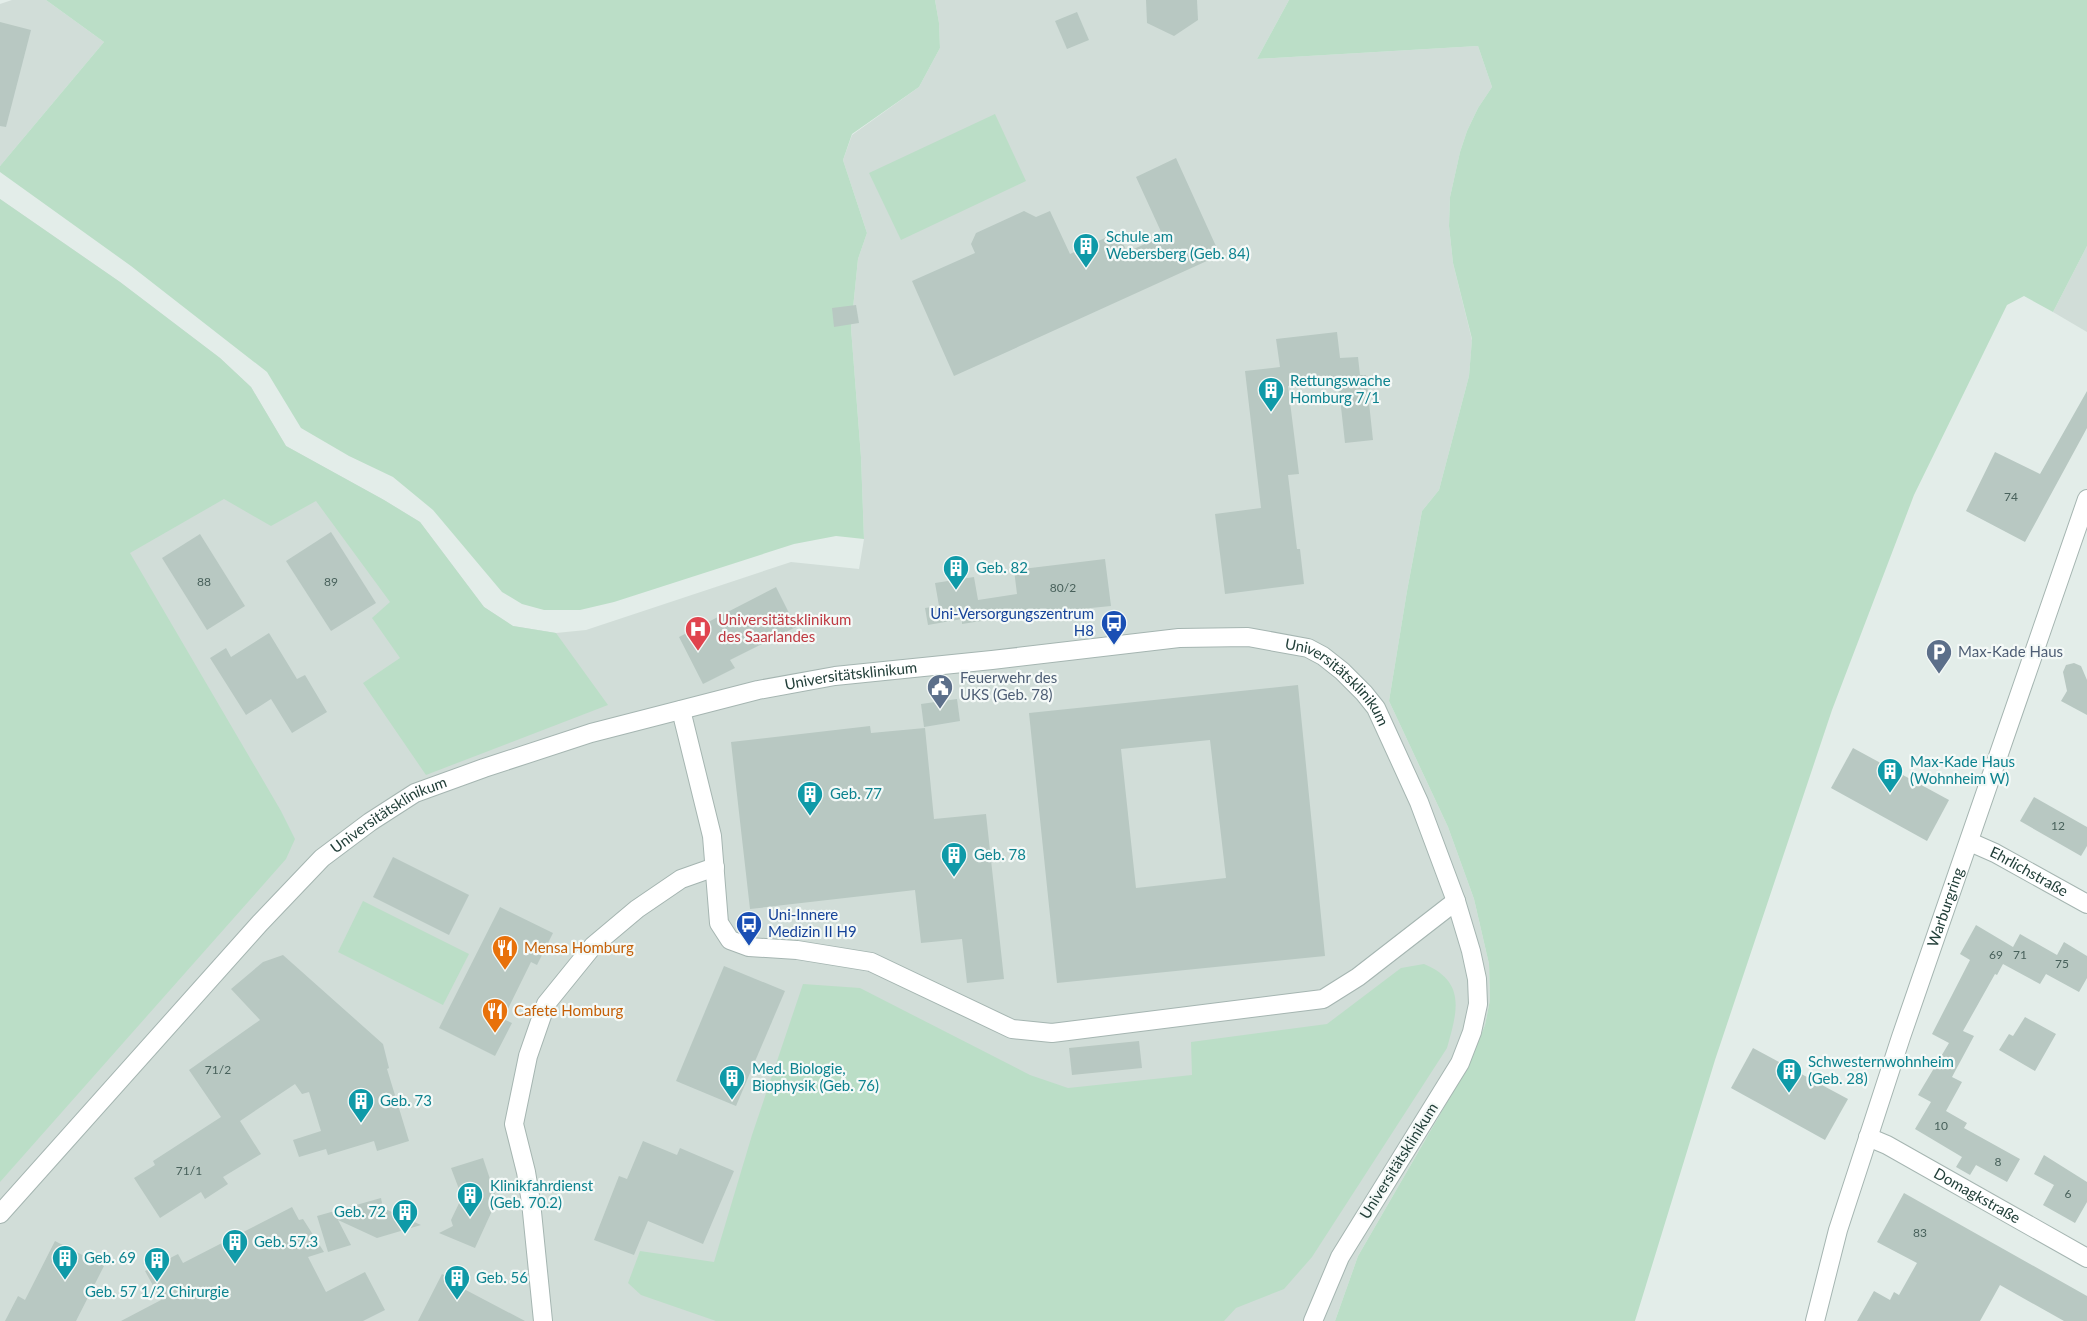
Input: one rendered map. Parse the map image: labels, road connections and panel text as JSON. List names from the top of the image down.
{
  "streets": {
    "street": [
      "Universitätsklinikum",
      "Ehrlichstraße",
      "Warburgring",
      "Domagkstraße"
    ]
  },
  "crossings": [
    ["Ehrlichstraße", "Warburgring"],
    ["Warburgring", "Domagkstraße"]
  ],
  "places": {
    "building": [
      "Schule am Webersberg (Geb. 84)",
      "Rettungswache Homburg 7/1",
      "Geb. 82",
      "Max-Kade Haus (Wohnheim W)",
      "Geb. 77",
      "Geb. 78",
      "Schwesternwohnheim (Geb. 28)",
      "Med. Biologie, Biophysik (Geb. 76)",
      "Geb. 73",
      "Klinikfahrdienst (Geb. 70.2)",
      "Geb. 72",
      "Geb. 57.3",
      "Geb. 69",
      "Geb. 57 1/2 Chirurgie",
      "Geb. 56"
    ],
    "bus stop": ["Uni-Versorgungszentrum H8", "Uni-Innere Medizin II H9"],
    "hospital": ["Universitätsklinikum des Saarlandes"],
    "parking": ["Max-Kade Haus"],
    "public building": ["Feuerwehr des UKS (Geb. 78)"],
    "restaurant": ["Mensa Homburg", "Cafete Homburg"]
  },
  "house_numbers": [
    "74",
    "88",
    "89",
    "80/2",
    "12",
    "69",
    "71",
    "75",
    "71/2",
    "10",
    "8",
    "71/1",
    "6",
    "83"
  ]
}
